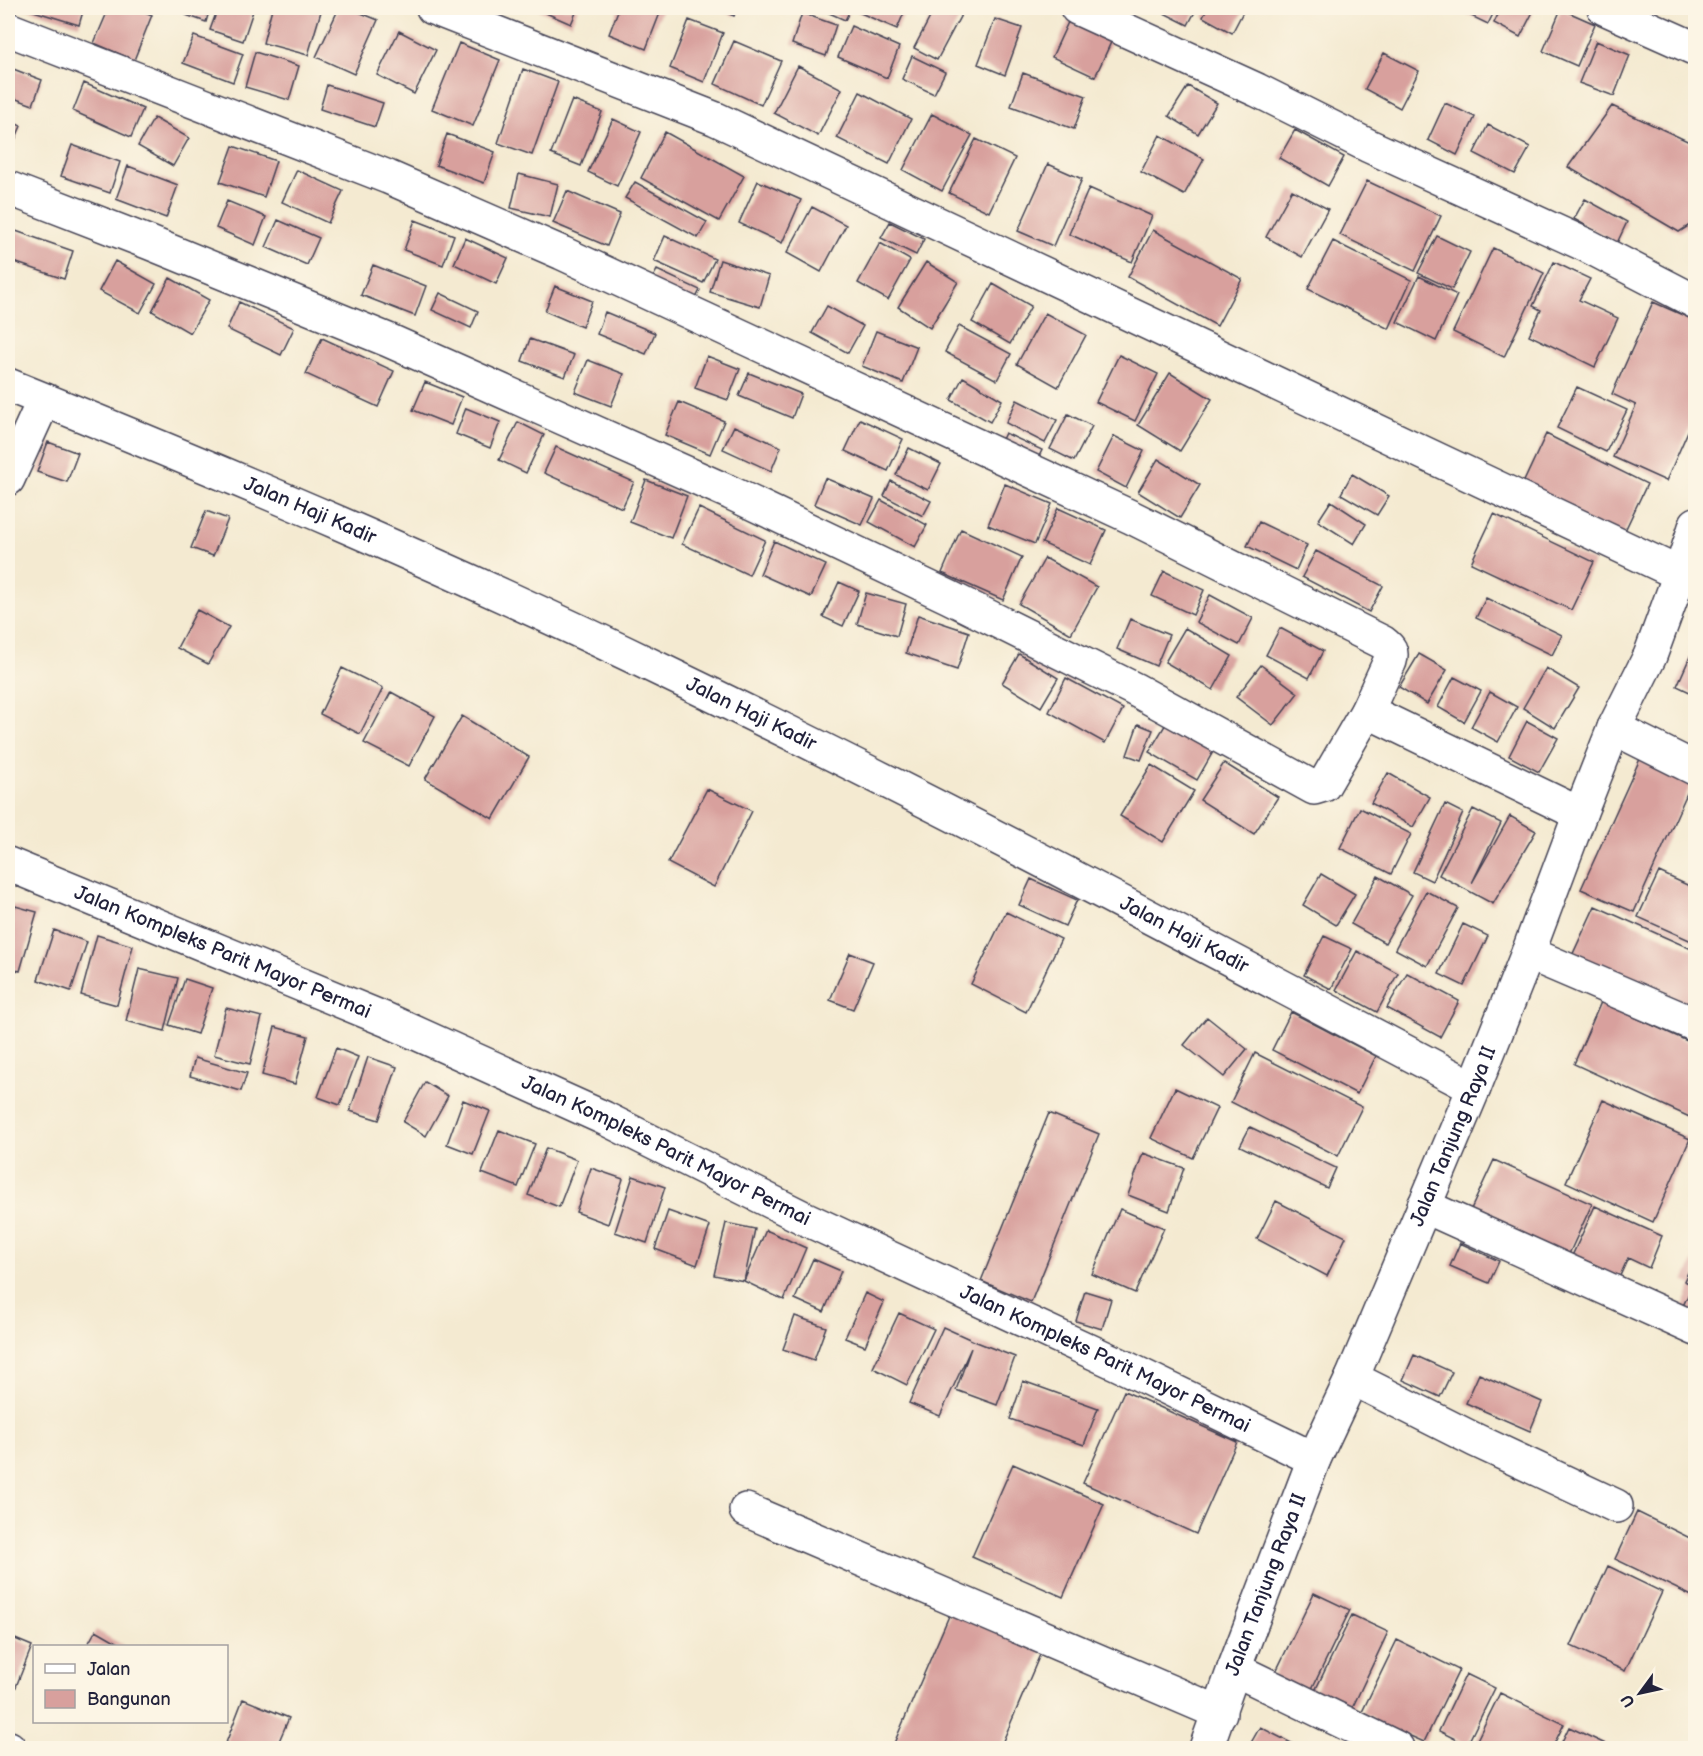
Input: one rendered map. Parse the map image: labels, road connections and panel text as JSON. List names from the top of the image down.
{
  "streets": {
    "street": ["Jalan Haji Kadir", "Jalan Kompleks Parit Mayor Permai", "Jalan Tanjung Raya II"]
  },
  "crossings": [
    ["Jalan Haji Kadir", "Jalan Tanjung Raya II"],
    ["Jalan Kompleks Parit Mayor Permai", "Jalan Tanjung Raya II"]
  ],
  "legend": ["Jalan", "Bangunan"],
  "north": "bottom left"
}
